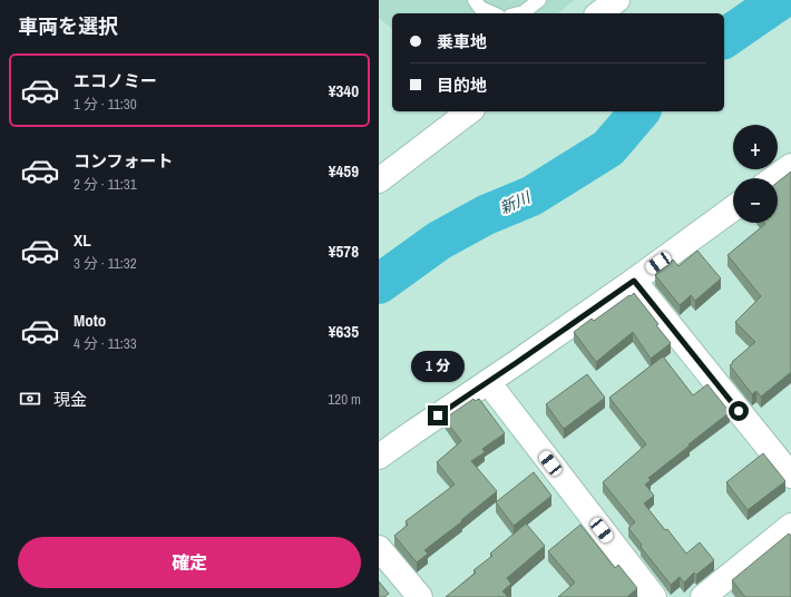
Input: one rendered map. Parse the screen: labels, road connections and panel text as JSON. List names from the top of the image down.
{
  "water": ["新川"],
  "page": {
    "heading": "車両を選択",
    "banner": ["乗車地", "目的地"],
    "list": [
      {
        "name": "エコノミー",
        "note": "1 分 · 11:30",
        "value": "¥340"
      },
      {
        "name": "コンフォート",
        "note": "2 分 · 11:31",
        "value": "¥459"
      },
      {
        "name": "XL",
        "note": "3 分 · 11:32",
        "value": "¥578"
      },
      {
        "name": "Moto",
        "note": "4 分 · 11:33",
        "value": "¥635"
      }
    ],
    "map_buttons": ["+", "−"],
    "bubble": "1 分",
    "pay": ["現金", "120 m"],
    "buttons": "確定"
  }
}
